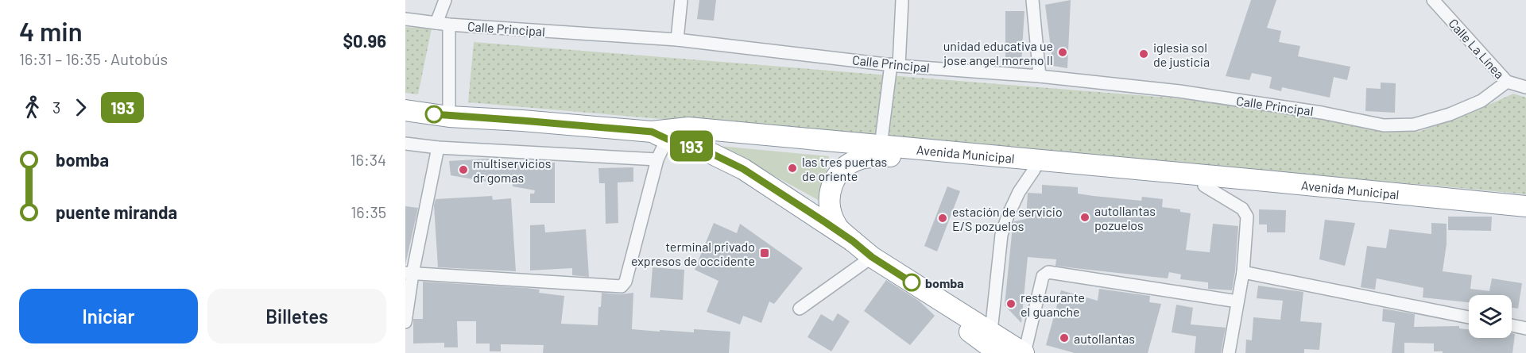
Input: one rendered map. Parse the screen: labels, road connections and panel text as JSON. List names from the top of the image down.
{
  "streets": {
    "highway": ["Avenida Municipal"],
    "street": ["Calle Principal", "Calle La Línea"]
  },
  "crossings": [
    ["Calle Principal", "Calle La Línea"]
  ],
  "places": {
    "other": [
      "unidad educativa ue jose angel moreno II",
      "iglesia sol de justicia",
      "las tres puertas de oriente",
      "multiservicios dr gomas",
      "autollantas pozuelos",
      "estación de servicio E/S pozuelos",
      "bomba",
      "restaurante el guanche",
      "autollantas"
    ],
    "transit": ["terminal privado expresos de occidente"]
  },
  "lines": ["bus line 193"],
  "page": {
    "heading": ["4 min", "16:31 – 16:35 · Autobús", "$0.96"],
    "on_map": "193",
    "legs": ["3", "193"],
    "list": [
      {
        "name": "bomba",
        "value": "16:34"
      },
      {
        "name": "puente miranda",
        "value": "16:35"
      }
    ],
    "buttons": ["Iniciar", "Billetes"]
  }
}
